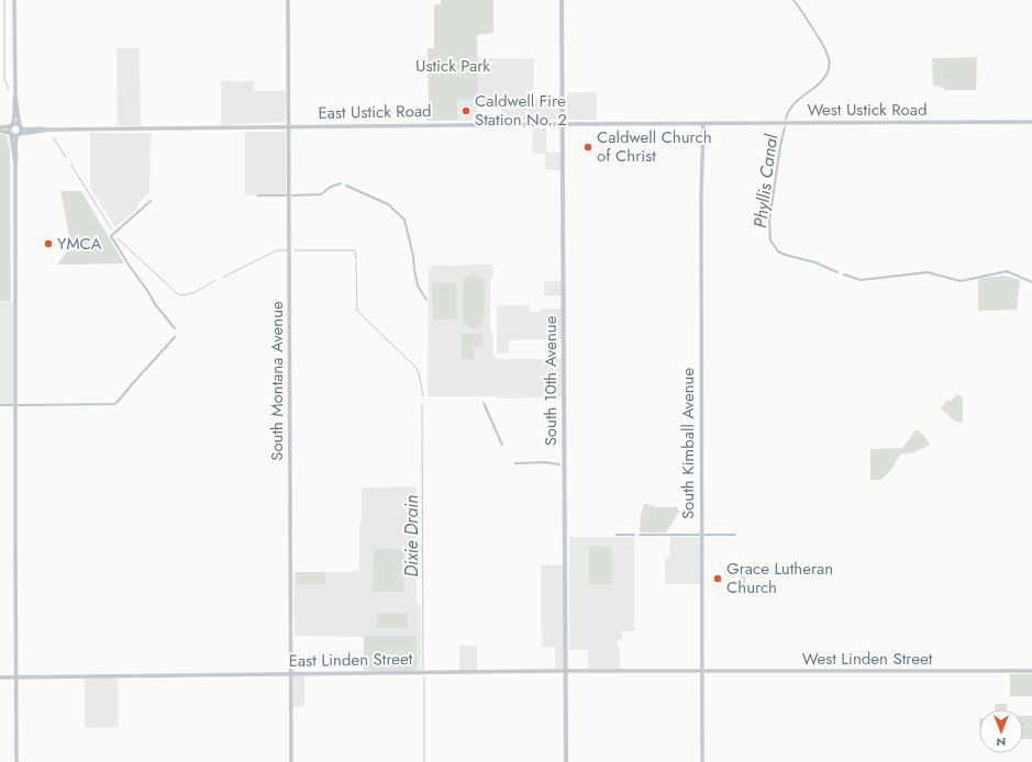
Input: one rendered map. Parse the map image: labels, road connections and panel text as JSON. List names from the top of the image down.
{
  "streets": {
    "main road": [
      "West Ustick Road",
      "East Ustick Road",
      "South Montana Avenue",
      "South 10th Avenue",
      "South Kimball Avenue",
      "West Linden Street",
      "East Linden Street"
    ]
  },
  "crossings": [
    ["West Ustick Road", "East Ustick Road"],
    ["West Ustick Road", "South Kimball Avenue"],
    ["East Ustick Road", "South Montana Avenue"],
    ["East Ustick Road", "South 10th Avenue"],
    ["East Ustick Road", "South Kimball Avenue"],
    ["South Montana Avenue", "East Linden Street"],
    ["South 10th Avenue", "East Linden Street"],
    ["South Kimball Avenue", "West Linden Street"],
    ["South Kimball Avenue", "East Linden Street"],
    ["West Linden Street", "East Linden Street"]
  ],
  "water": ["Phyllis Canal", "Dixie Drain"],
  "parks": ["Ustick Park"],
  "places": [
    "Caldwell Fire Station No. 2",
    "Caldwell Church of Christ",
    "YMCA",
    "Grace Lutheran Church"
  ],
  "north": "bottom"
}
